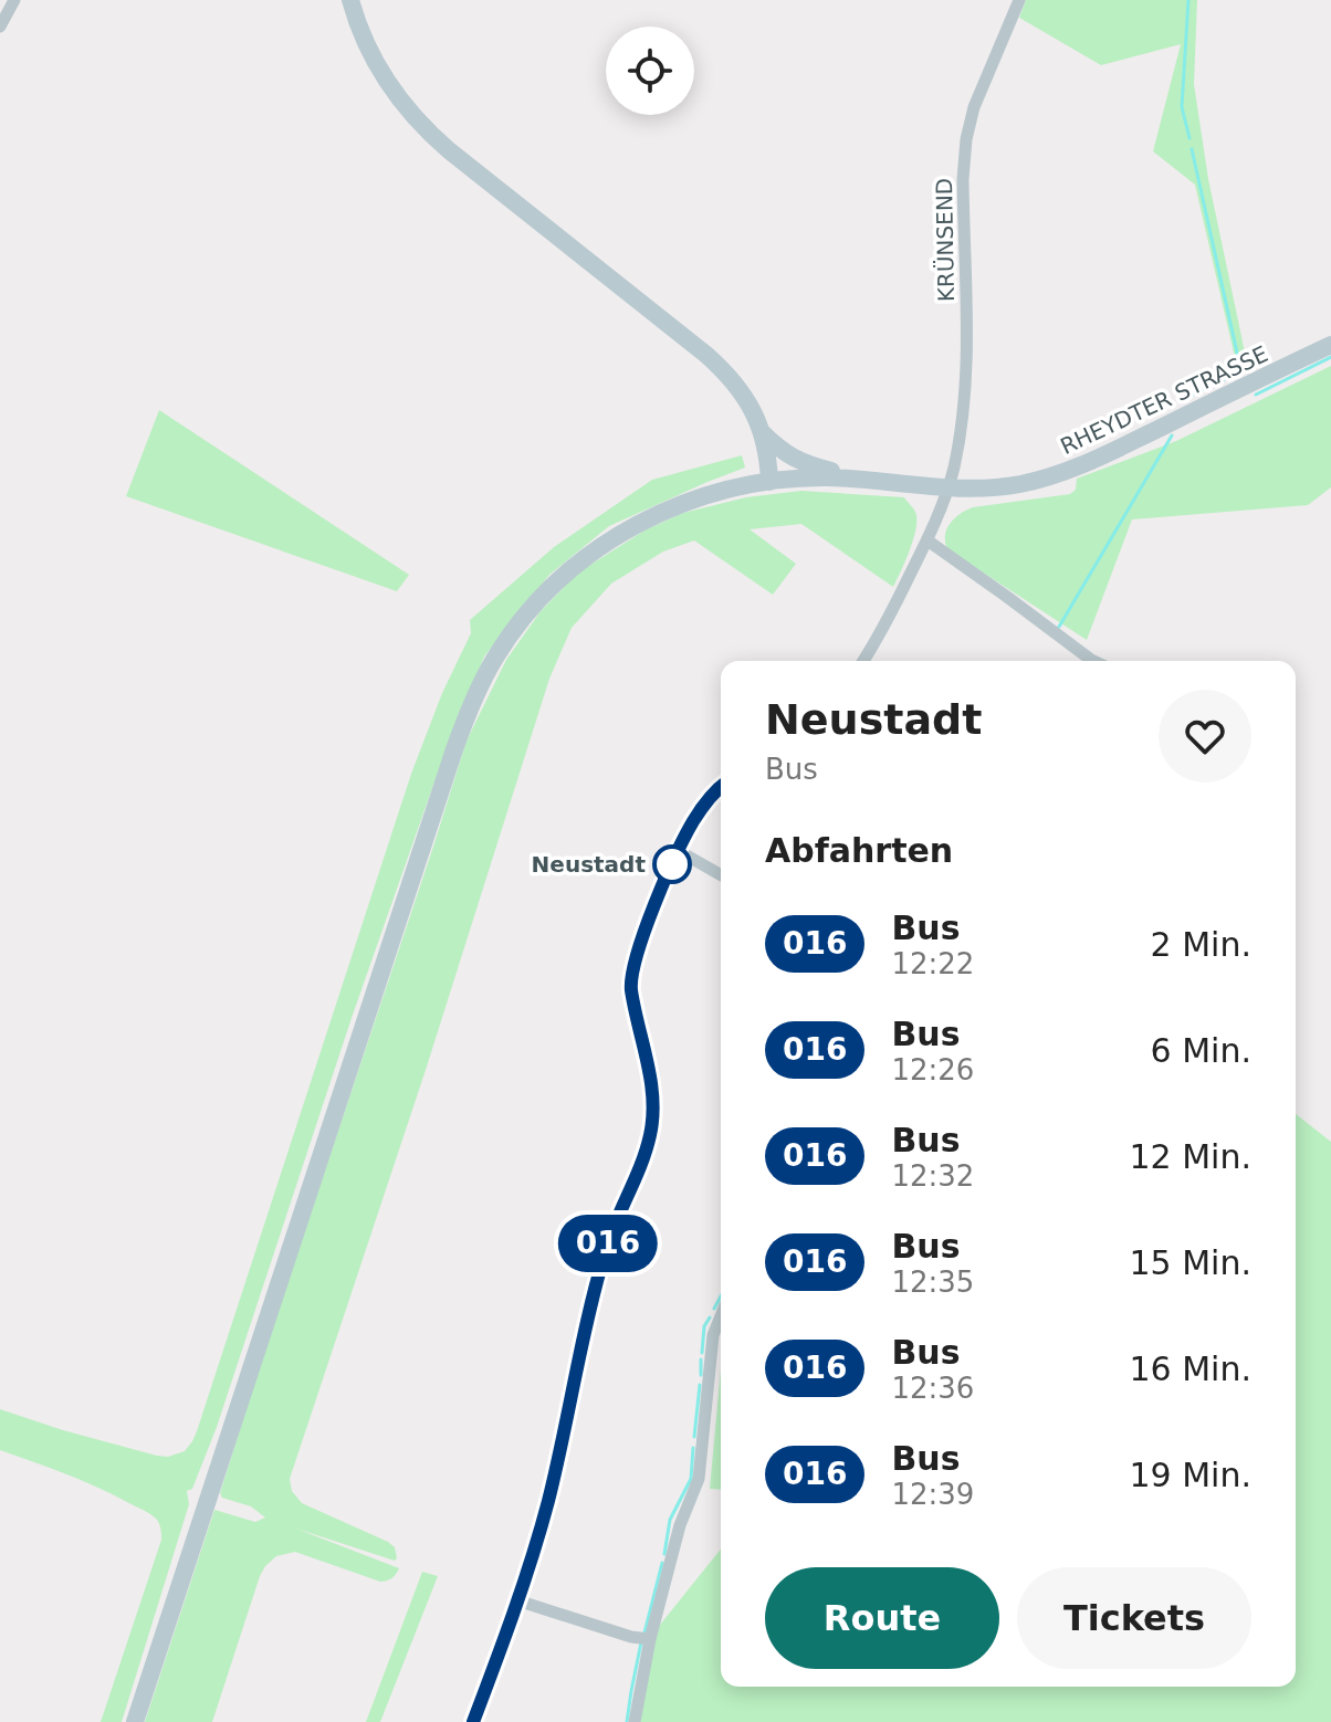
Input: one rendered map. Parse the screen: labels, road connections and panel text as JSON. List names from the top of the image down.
{
  "streets": {
    "main road": ["RHEYDTER STRASSE"],
    "street": ["KRÜNSEND"]
  },
  "crossings": [
    ["KRÜNSEND", "RHEYDTER STRASSE"]
  ],
  "places": ["Neustadt"],
  "lines": ["bus line 016"],
  "page": {
    "on_map": "016",
    "heading": [
      ["Neustadt", "Bus"],
      "Abfahrten"
    ],
    "list": [
      {
        "mark": "016",
        "name": "Bus",
        "note": "12:22",
        "value": "2 Min."
      },
      {
        "mark": "016",
        "name": "Bus",
        "note": "12:26",
        "value": "6 Min."
      },
      {
        "mark": "016",
        "name": "Bus",
        "note": "12:32",
        "value": "12 Min."
      },
      {
        "mark": "016",
        "name": "Bus",
        "note": "12:35",
        "value": "15 Min."
      },
      {
        "mark": "016",
        "name": "Bus",
        "note": "12:36",
        "value": "16 Min."
      },
      {
        "mark": "016",
        "name": "Bus",
        "note": "12:39",
        "value": "19 Min."
      }
    ],
    "buttons": ["Route", "Tickets"]
  }
}
